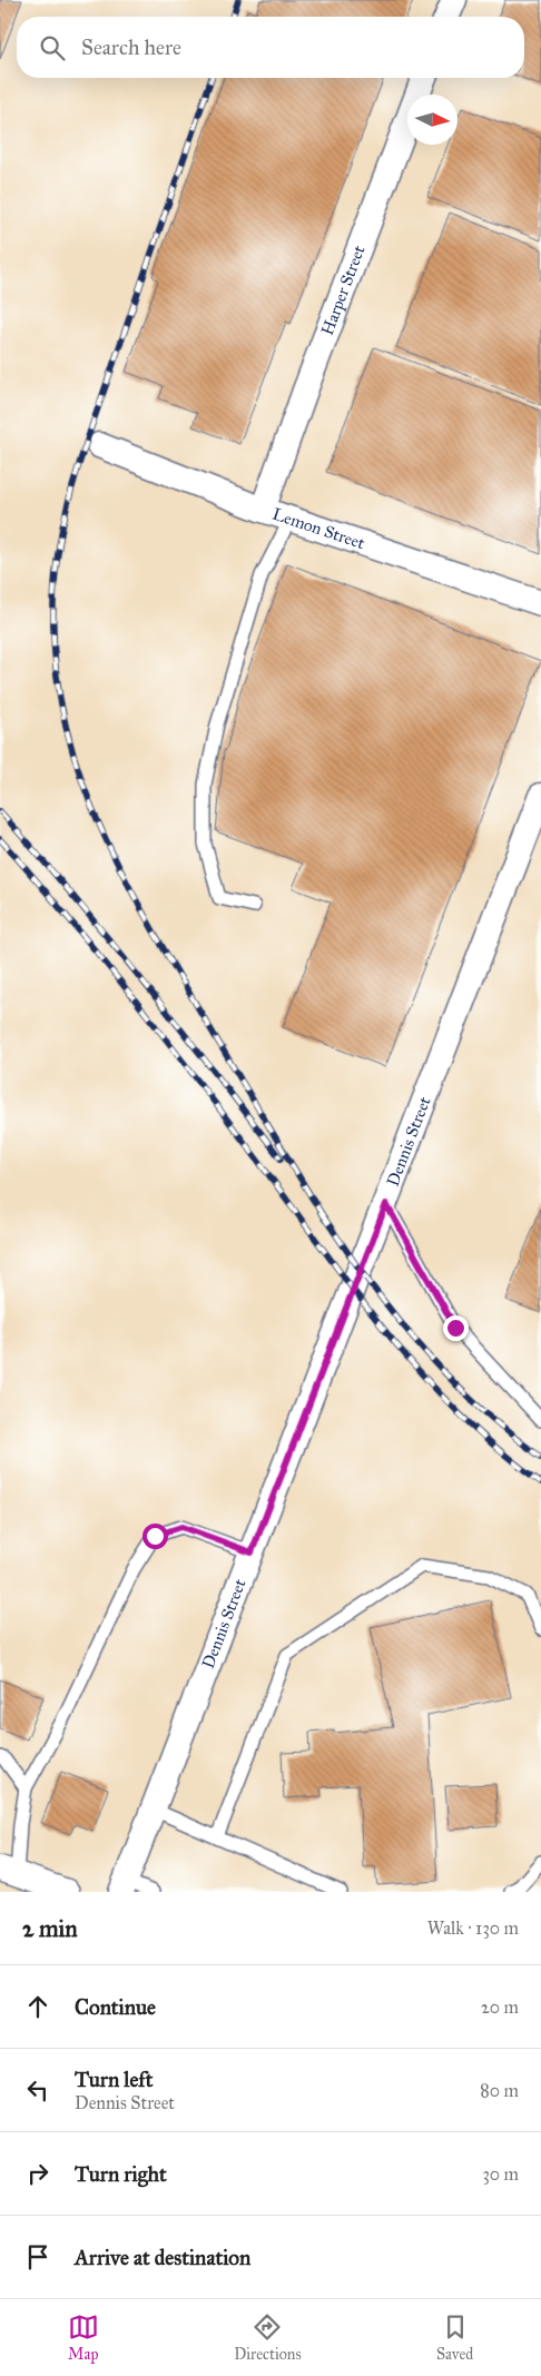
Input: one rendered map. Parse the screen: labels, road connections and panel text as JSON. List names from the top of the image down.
{
  "streets": {
    "street": ["Harper Street", "Lemon Street", "Dennis Street"]
  },
  "crossings": [
    ["Harper Street", "Lemon Street"]
  ],
  "north": "right",
  "page": {
    "search": "Search here",
    "heading": ["2 min", "Walk · 130 m"],
    "list": [
      ["Continue", "20 m"],
      ["Turn left", "Dennis Street", "80 m"],
      ["Turn right", "30 m"],
      "Arrive at destination"
    ],
    "nav": ["Map", "Directions", "Saved"]
  }
}
